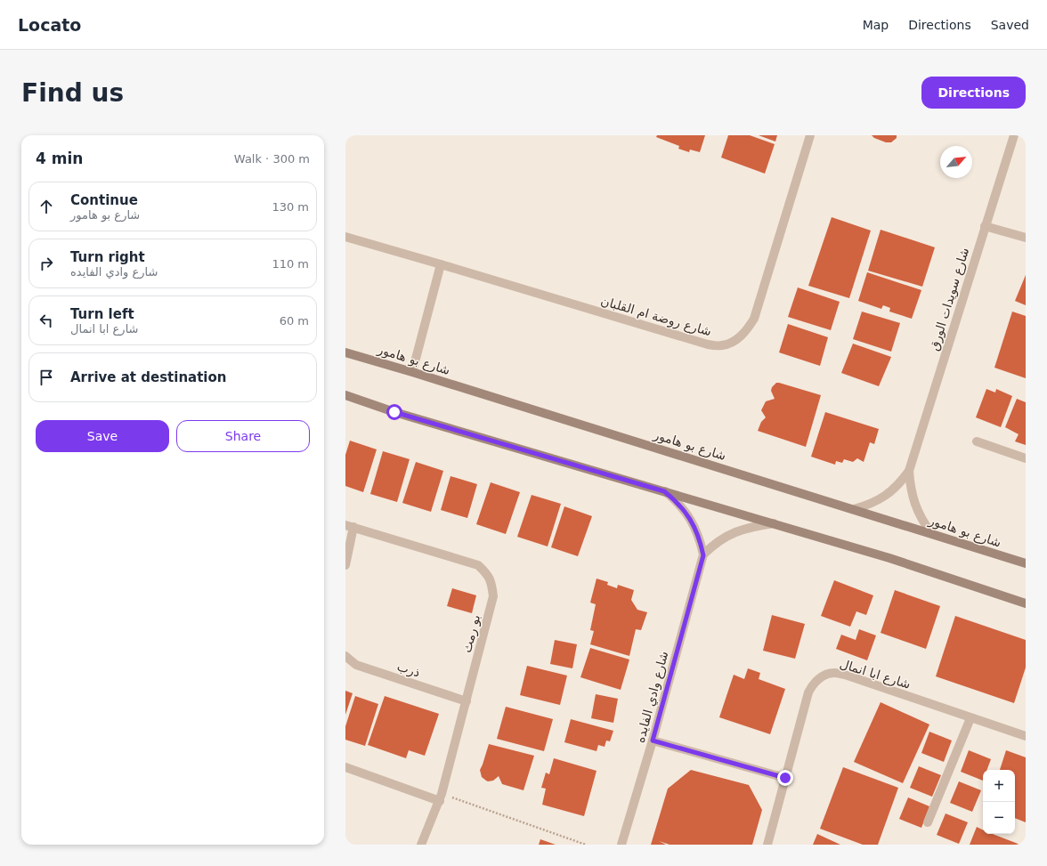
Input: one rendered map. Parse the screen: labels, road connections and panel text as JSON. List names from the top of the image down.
{
  "streets": {
    "street": [
      "شارع سويدات الورق",
      "شارع روضة ام القلبان",
      "شارع بو هامور",
      "بو رمث",
      "ذرب",
      "شارع ابا انمال",
      "شارع وادي الفايده"
    ]
  },
  "crossings": [
    ["شارع سويدات الورق", "شارع بو هامور"],
    ["بو رمث", "ذرب"]
  ],
  "north": "top right",
  "page": {
    "header": "Locato",
    "nav": ["Map", "Directions", "Saved"],
    "buttons": [
      "Directions",
      ["Save", "Share"]
    ],
    "title": "Find us",
    "heading": ["4 min", "Walk · 300 m"],
    "list": [
      ["Continue", "شارع بو هامور", "130 m"],
      ["Turn right", "شارع وادي الفايده", "110 m"],
      ["Turn left", "شارع ابا انمال", "60 m"],
      "Arrive at destination"
    ],
    "map_buttons": ["+", "−"]
  }
}
